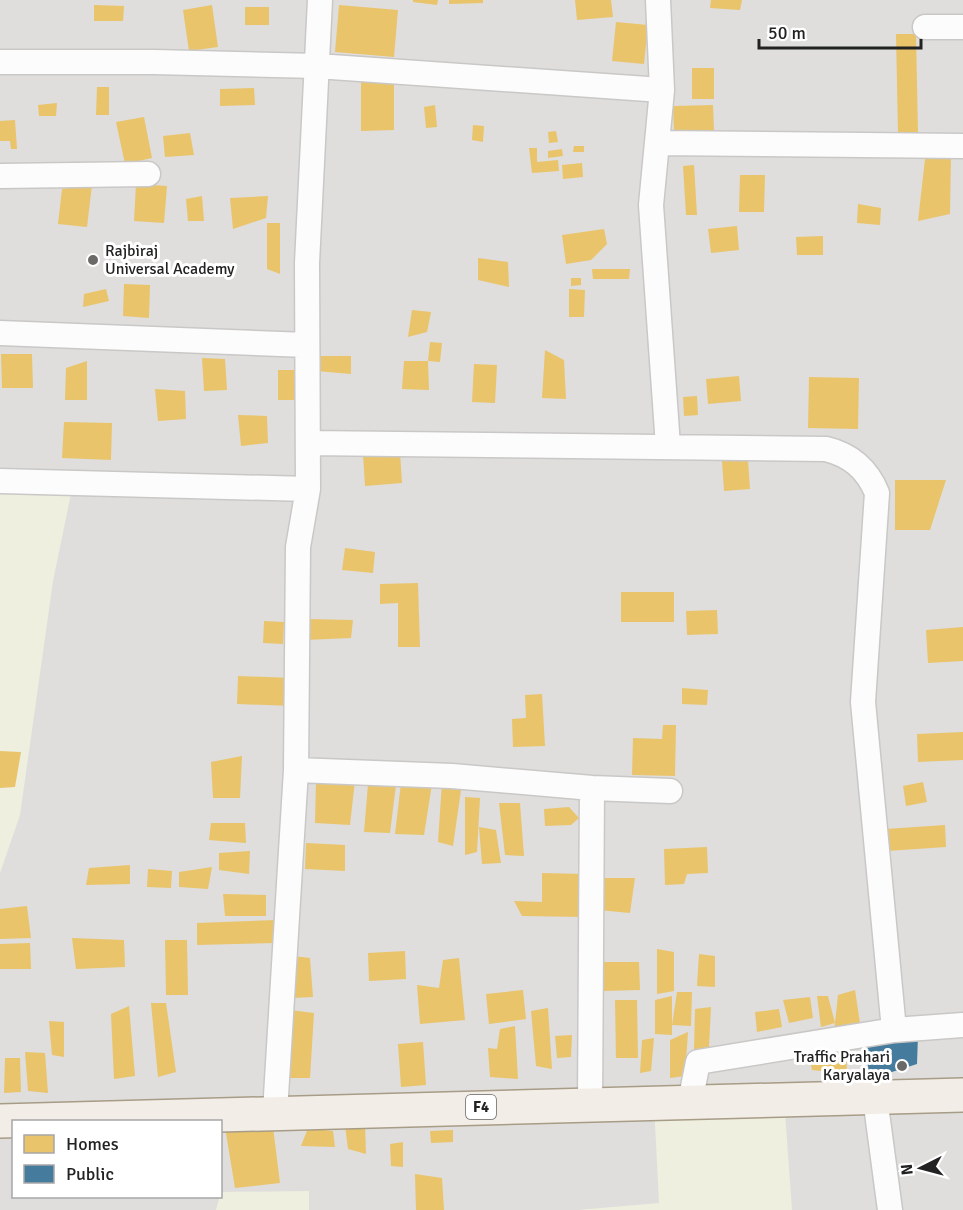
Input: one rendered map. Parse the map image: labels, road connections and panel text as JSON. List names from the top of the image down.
{
  "streets": {
    "main road": ["F4"]
  },
  "places": ["Rajbiraj Universal Academy", "Traffic Prahari Karyalaya"],
  "legend": ["Homes", "Public"],
  "scale_bar": "50 m",
  "north": "left"
}
